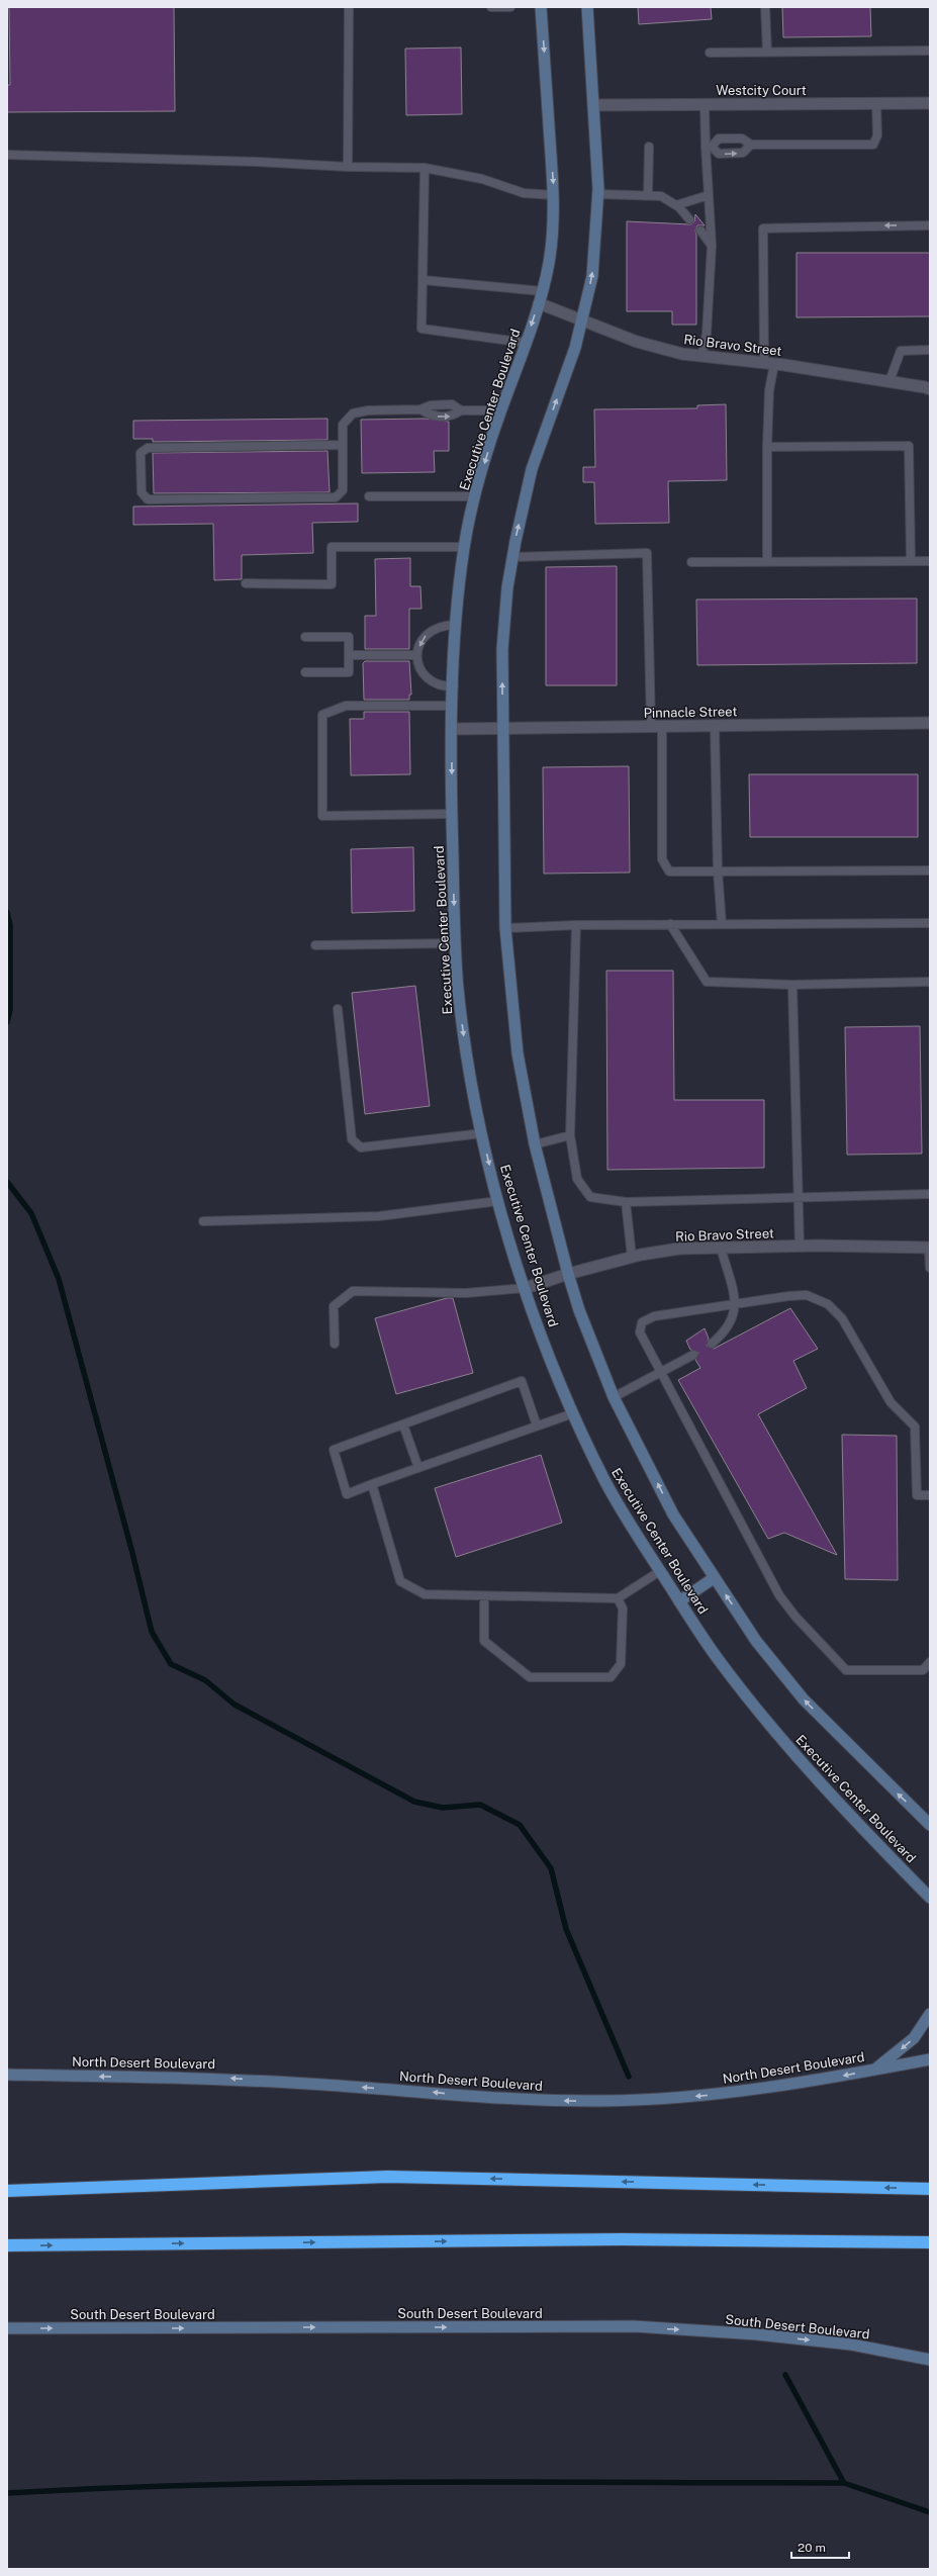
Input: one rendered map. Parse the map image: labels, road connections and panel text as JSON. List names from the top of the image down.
{
  "streets": {
    "main road": ["Executive Center Boulevard", "North Desert Boulevard", "South Desert Boulevard"],
    "street": ["Westcity Court", "Rio Bravo Street", "Pinnacle Street"]
  },
  "crossings": [
    ["Westcity Court", "Executive Center Boulevard"],
    ["Rio Bravo Street", "Executive Center Boulevard"],
    ["Executive Center Boulevard", "Pinnacle Street"]
  ],
  "one_way": ["North Desert Boulevard", "South Desert Boulevard"],
  "scale_bar": "20 m"
}
